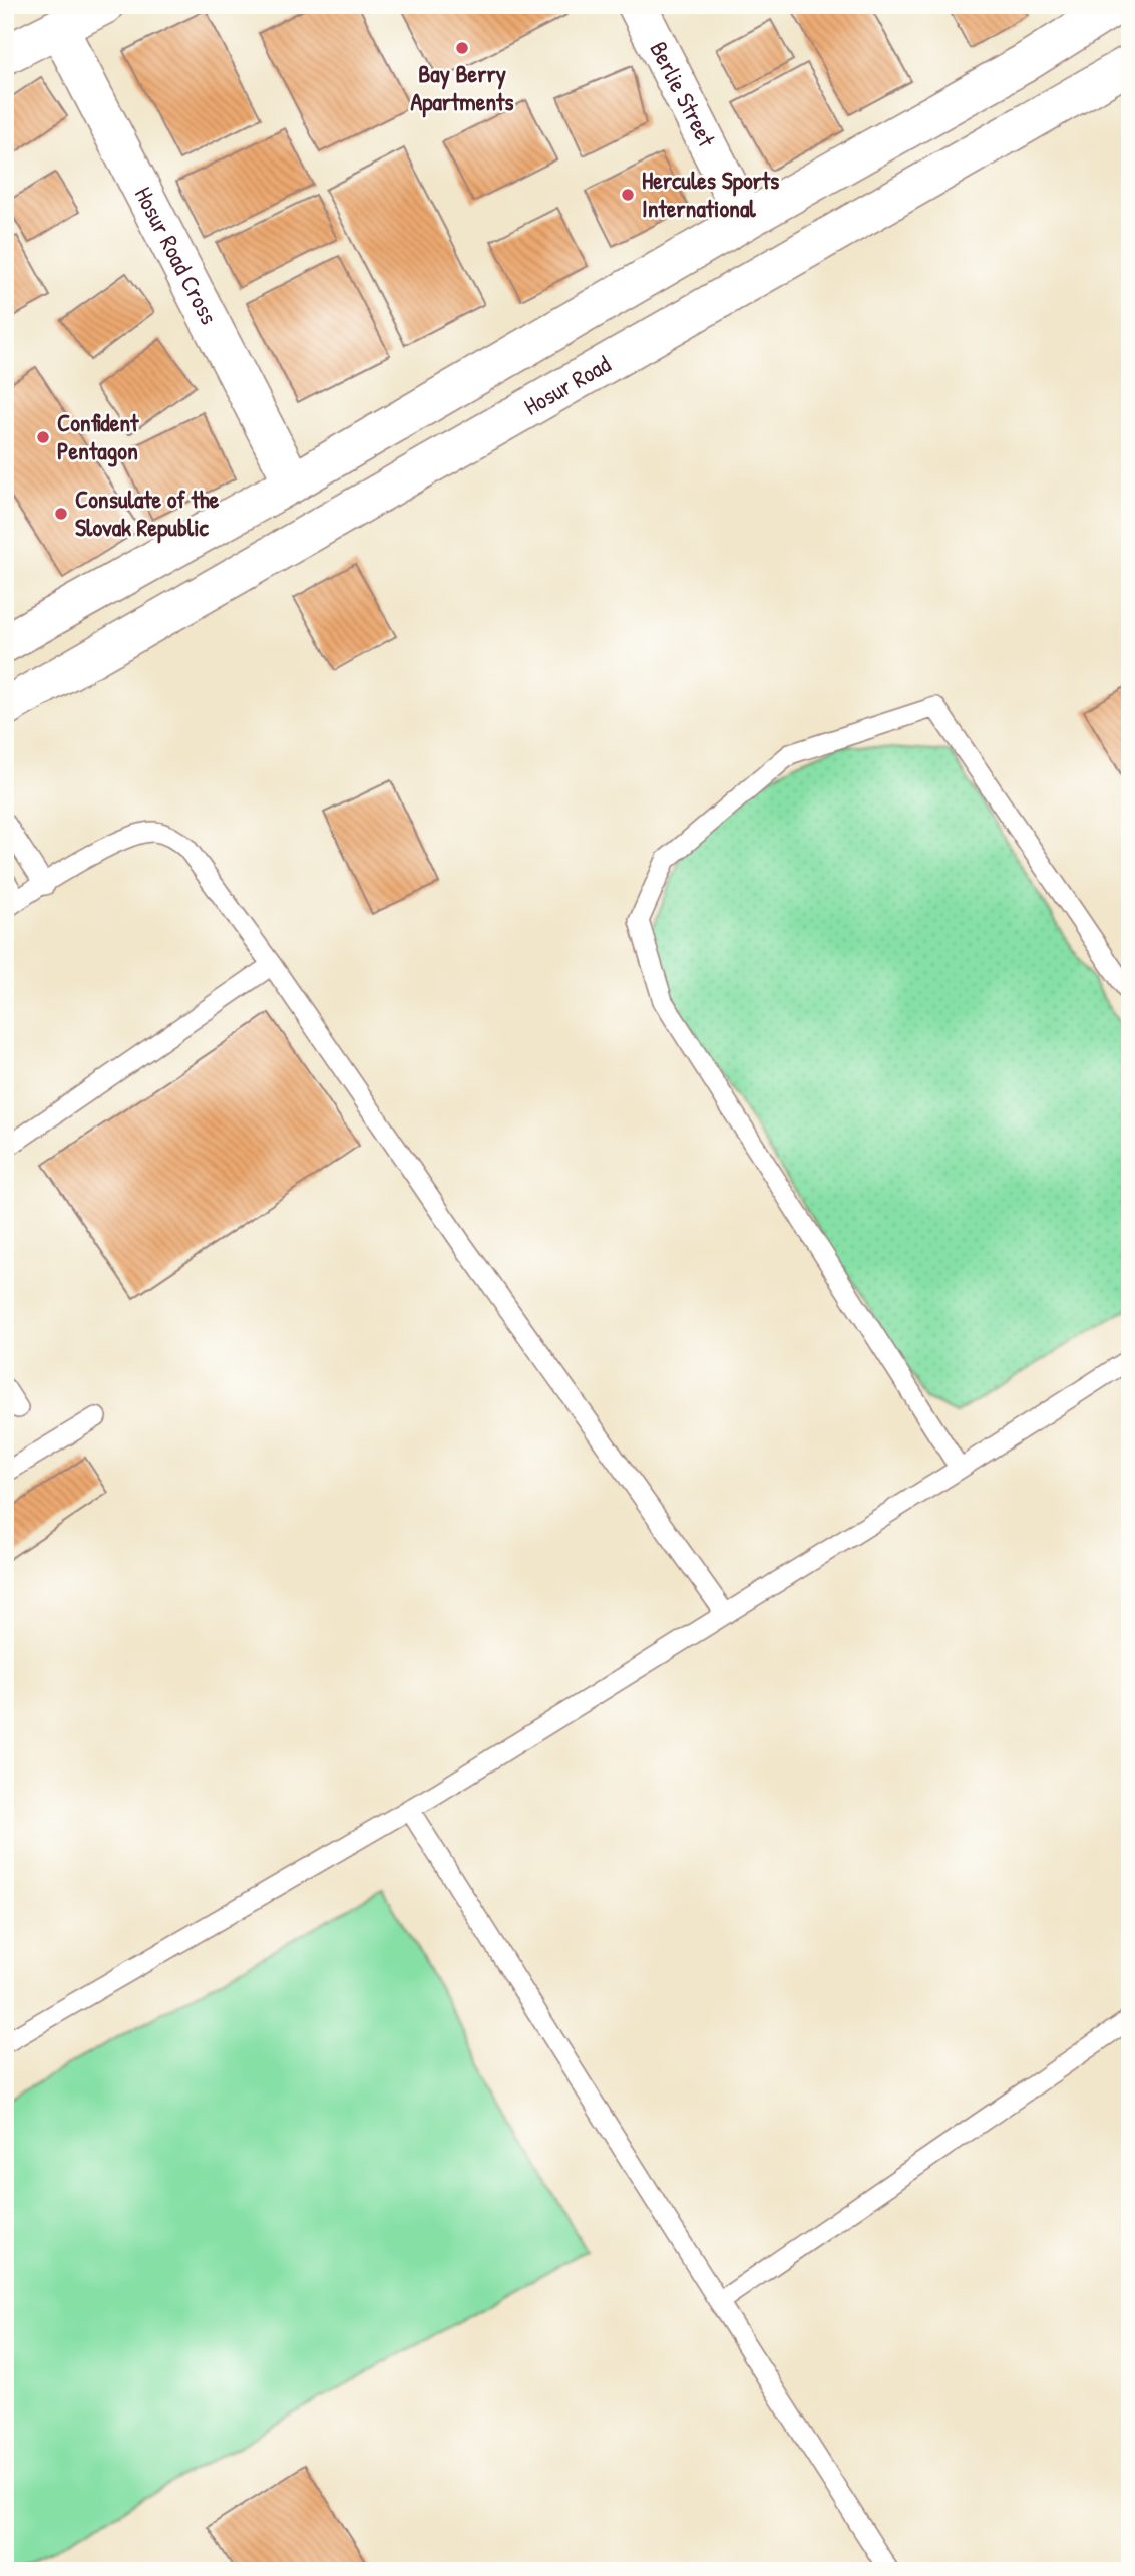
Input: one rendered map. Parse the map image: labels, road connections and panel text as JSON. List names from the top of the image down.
{
  "streets": {
    "main road": ["Berlie Street", "Hosur Road Cross", "Hosur Road"]
  },
  "places": [
    "Bay Berry Apartments",
    "Hercules Sports International",
    "Confident Pentagon",
    "Consulate of the Slovak Republic"
  ]
}
